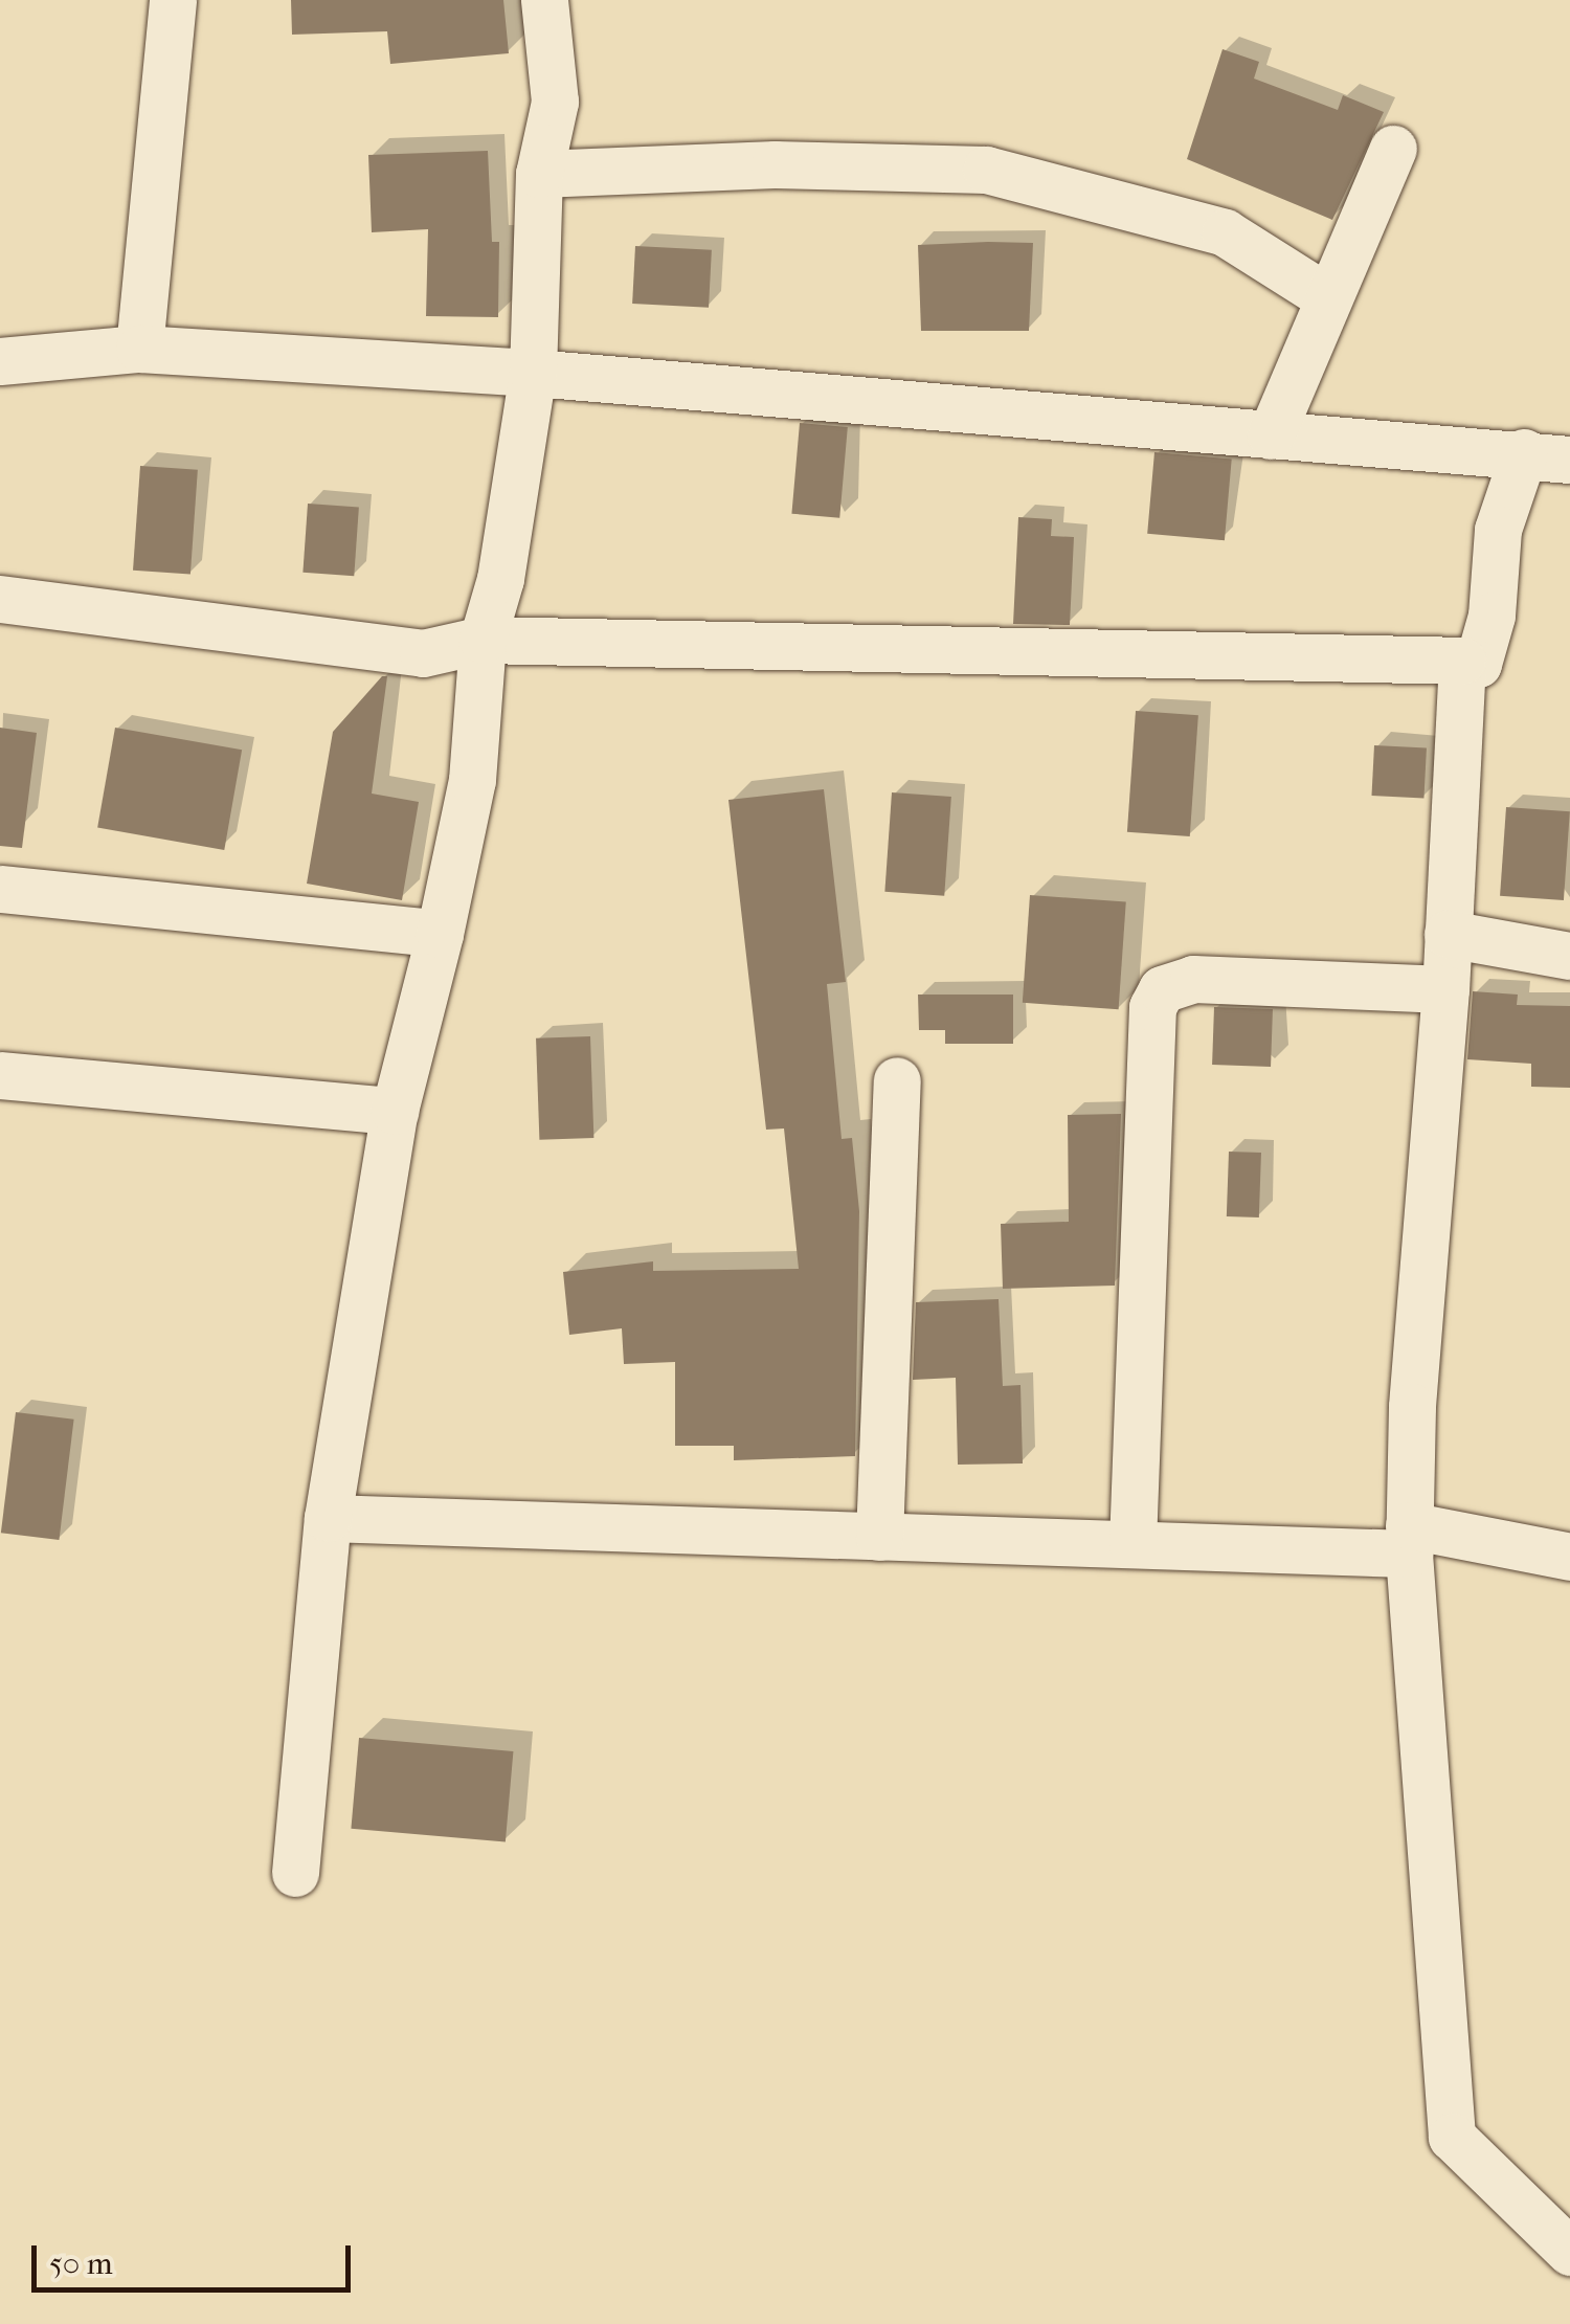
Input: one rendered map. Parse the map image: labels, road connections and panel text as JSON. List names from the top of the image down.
{
  "scale_bar": "50 m"
}
